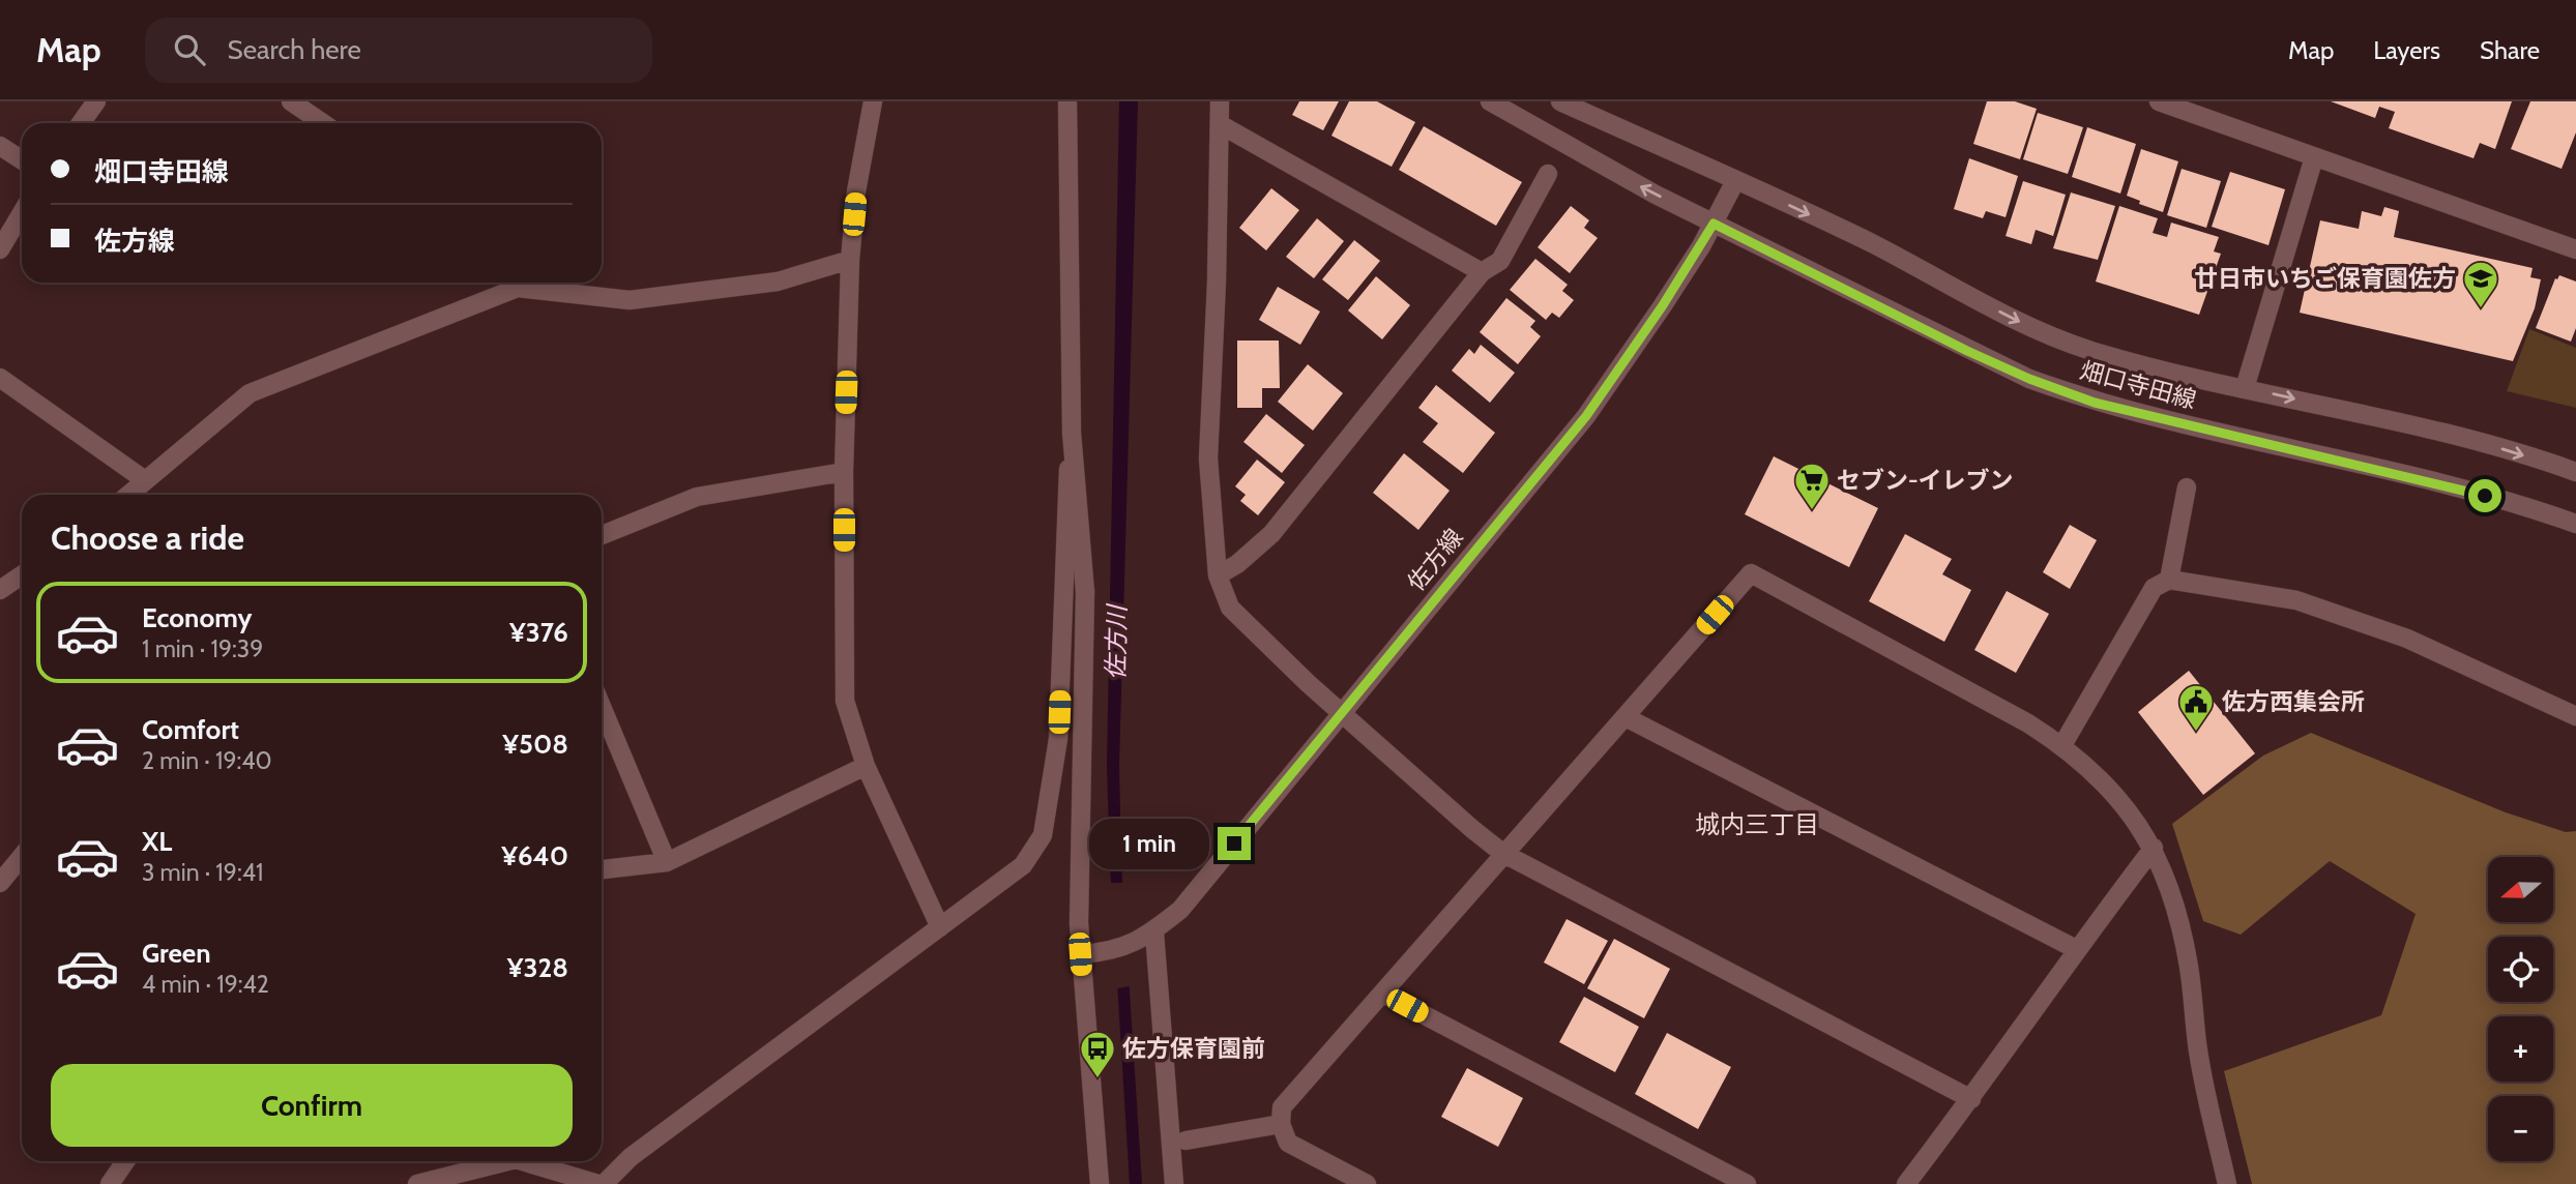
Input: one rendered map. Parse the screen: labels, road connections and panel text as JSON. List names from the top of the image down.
{
  "streets": {
    "street": ["畑口寺田線", "佐方線"]
  },
  "crossings": [
    ["畑口寺田線", "佐方線"]
  ],
  "districts": ["城内三丁目"],
  "water": ["佐方川"],
  "places": {
    "school or university": ["廿日市いちご保育園佐方"],
    "supermarket": ["セブン-イレブン"],
    "public building": ["佐方西集会所"],
    "bus stop": ["佐方保育園前"]
  },
  "north": "left",
  "page": {
    "header": "Map",
    "search": "Search here",
    "nav": ["Map", "Layers", "Share"],
    "banner": ["畑口寺田線", "佐方線"],
    "heading": "Choose a ride",
    "list": [
      {
        "name": "Economy",
        "note": "1 min · 19:39",
        "value": "¥376"
      },
      {
        "name": "Comfort",
        "note": "2 min · 19:40",
        "value": "¥508"
      },
      {
        "name": "XL",
        "note": "3 min · 19:41",
        "value": "¥640"
      },
      {
        "name": "Green",
        "note": "4 min · 19:42",
        "value": "¥328"
      }
    ],
    "bubble": "1 min",
    "map_buttons": ["+", "−"],
    "buttons": "Confirm"
  }
}
